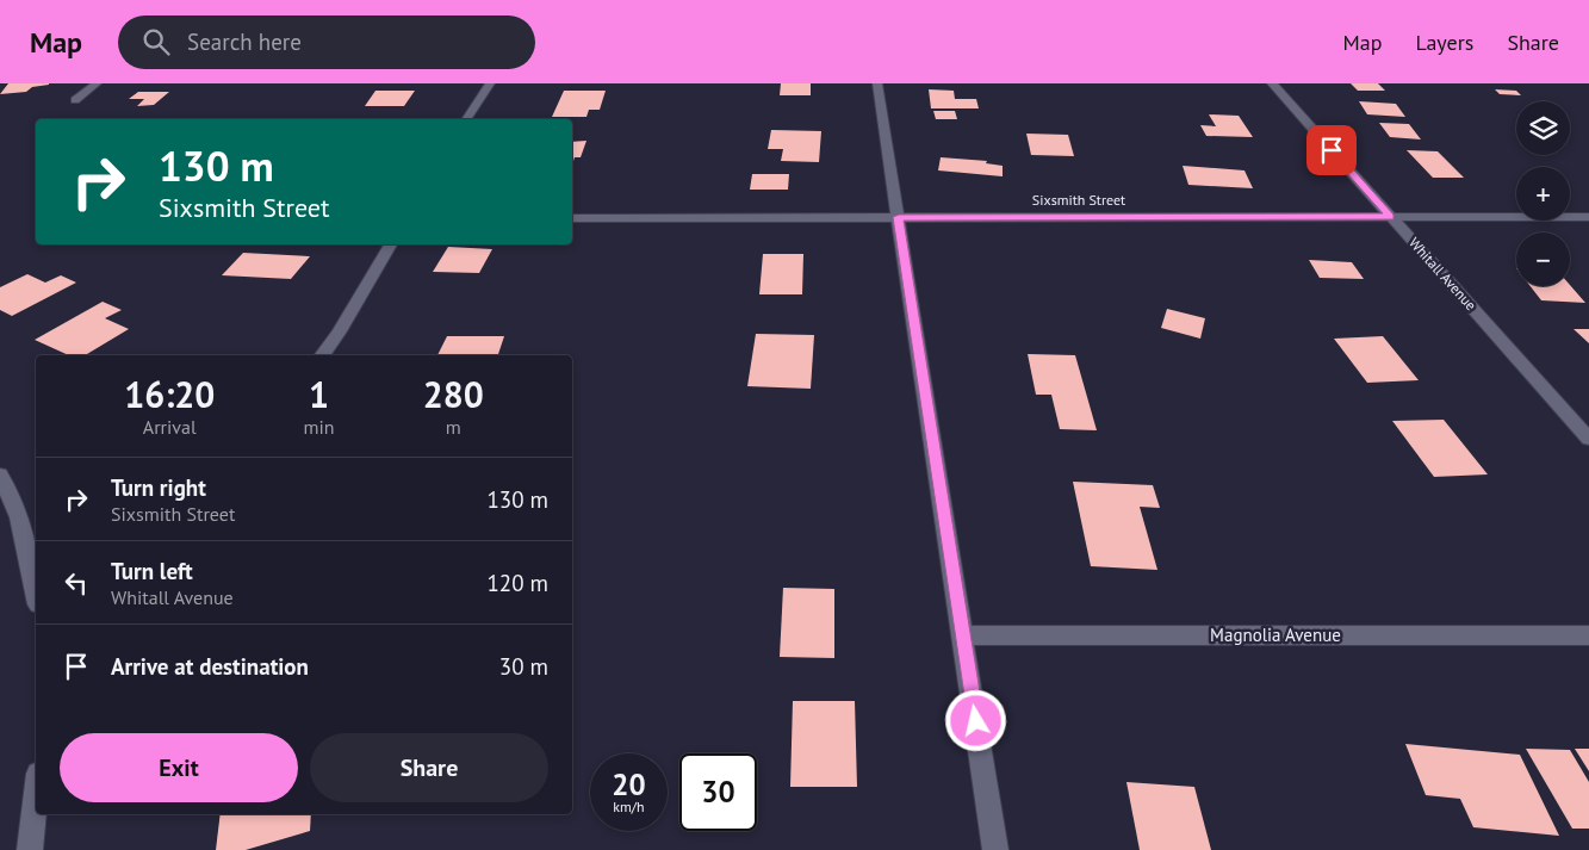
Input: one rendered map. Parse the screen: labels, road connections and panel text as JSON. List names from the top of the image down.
{
  "streets": {
    "street": ["Sixsmith Street", "Whitall Avenue", "Magnolia Avenue"]
  },
  "crossings": [
    ["Sixsmith Street", "Whitall Avenue"]
  ],
  "page": {
    "header": "Map",
    "search": "Search here",
    "nav": ["Map", "Layers", "Share"],
    "map_buttons": ["+", "−"],
    "turn": ["130 m", "Sixsmith Street"],
    "eta": [
      "16:20",
      "Arrival",
      "1",
      "min",
      "280",
      "m"
    ],
    "list": [
      {
        "name": "Turn right",
        "note": "Sixsmith Street",
        "value": "130 m"
      },
      {
        "name": "Turn left",
        "note": "Whitall Avenue",
        "value": "120 m"
      },
      {
        "name": "Arrive at destination",
        "value": "30 m"
      }
    ],
    "buttons": ["Exit", "Share"],
    "speed": "20 km/h",
    "limit": "30"
  }
}
